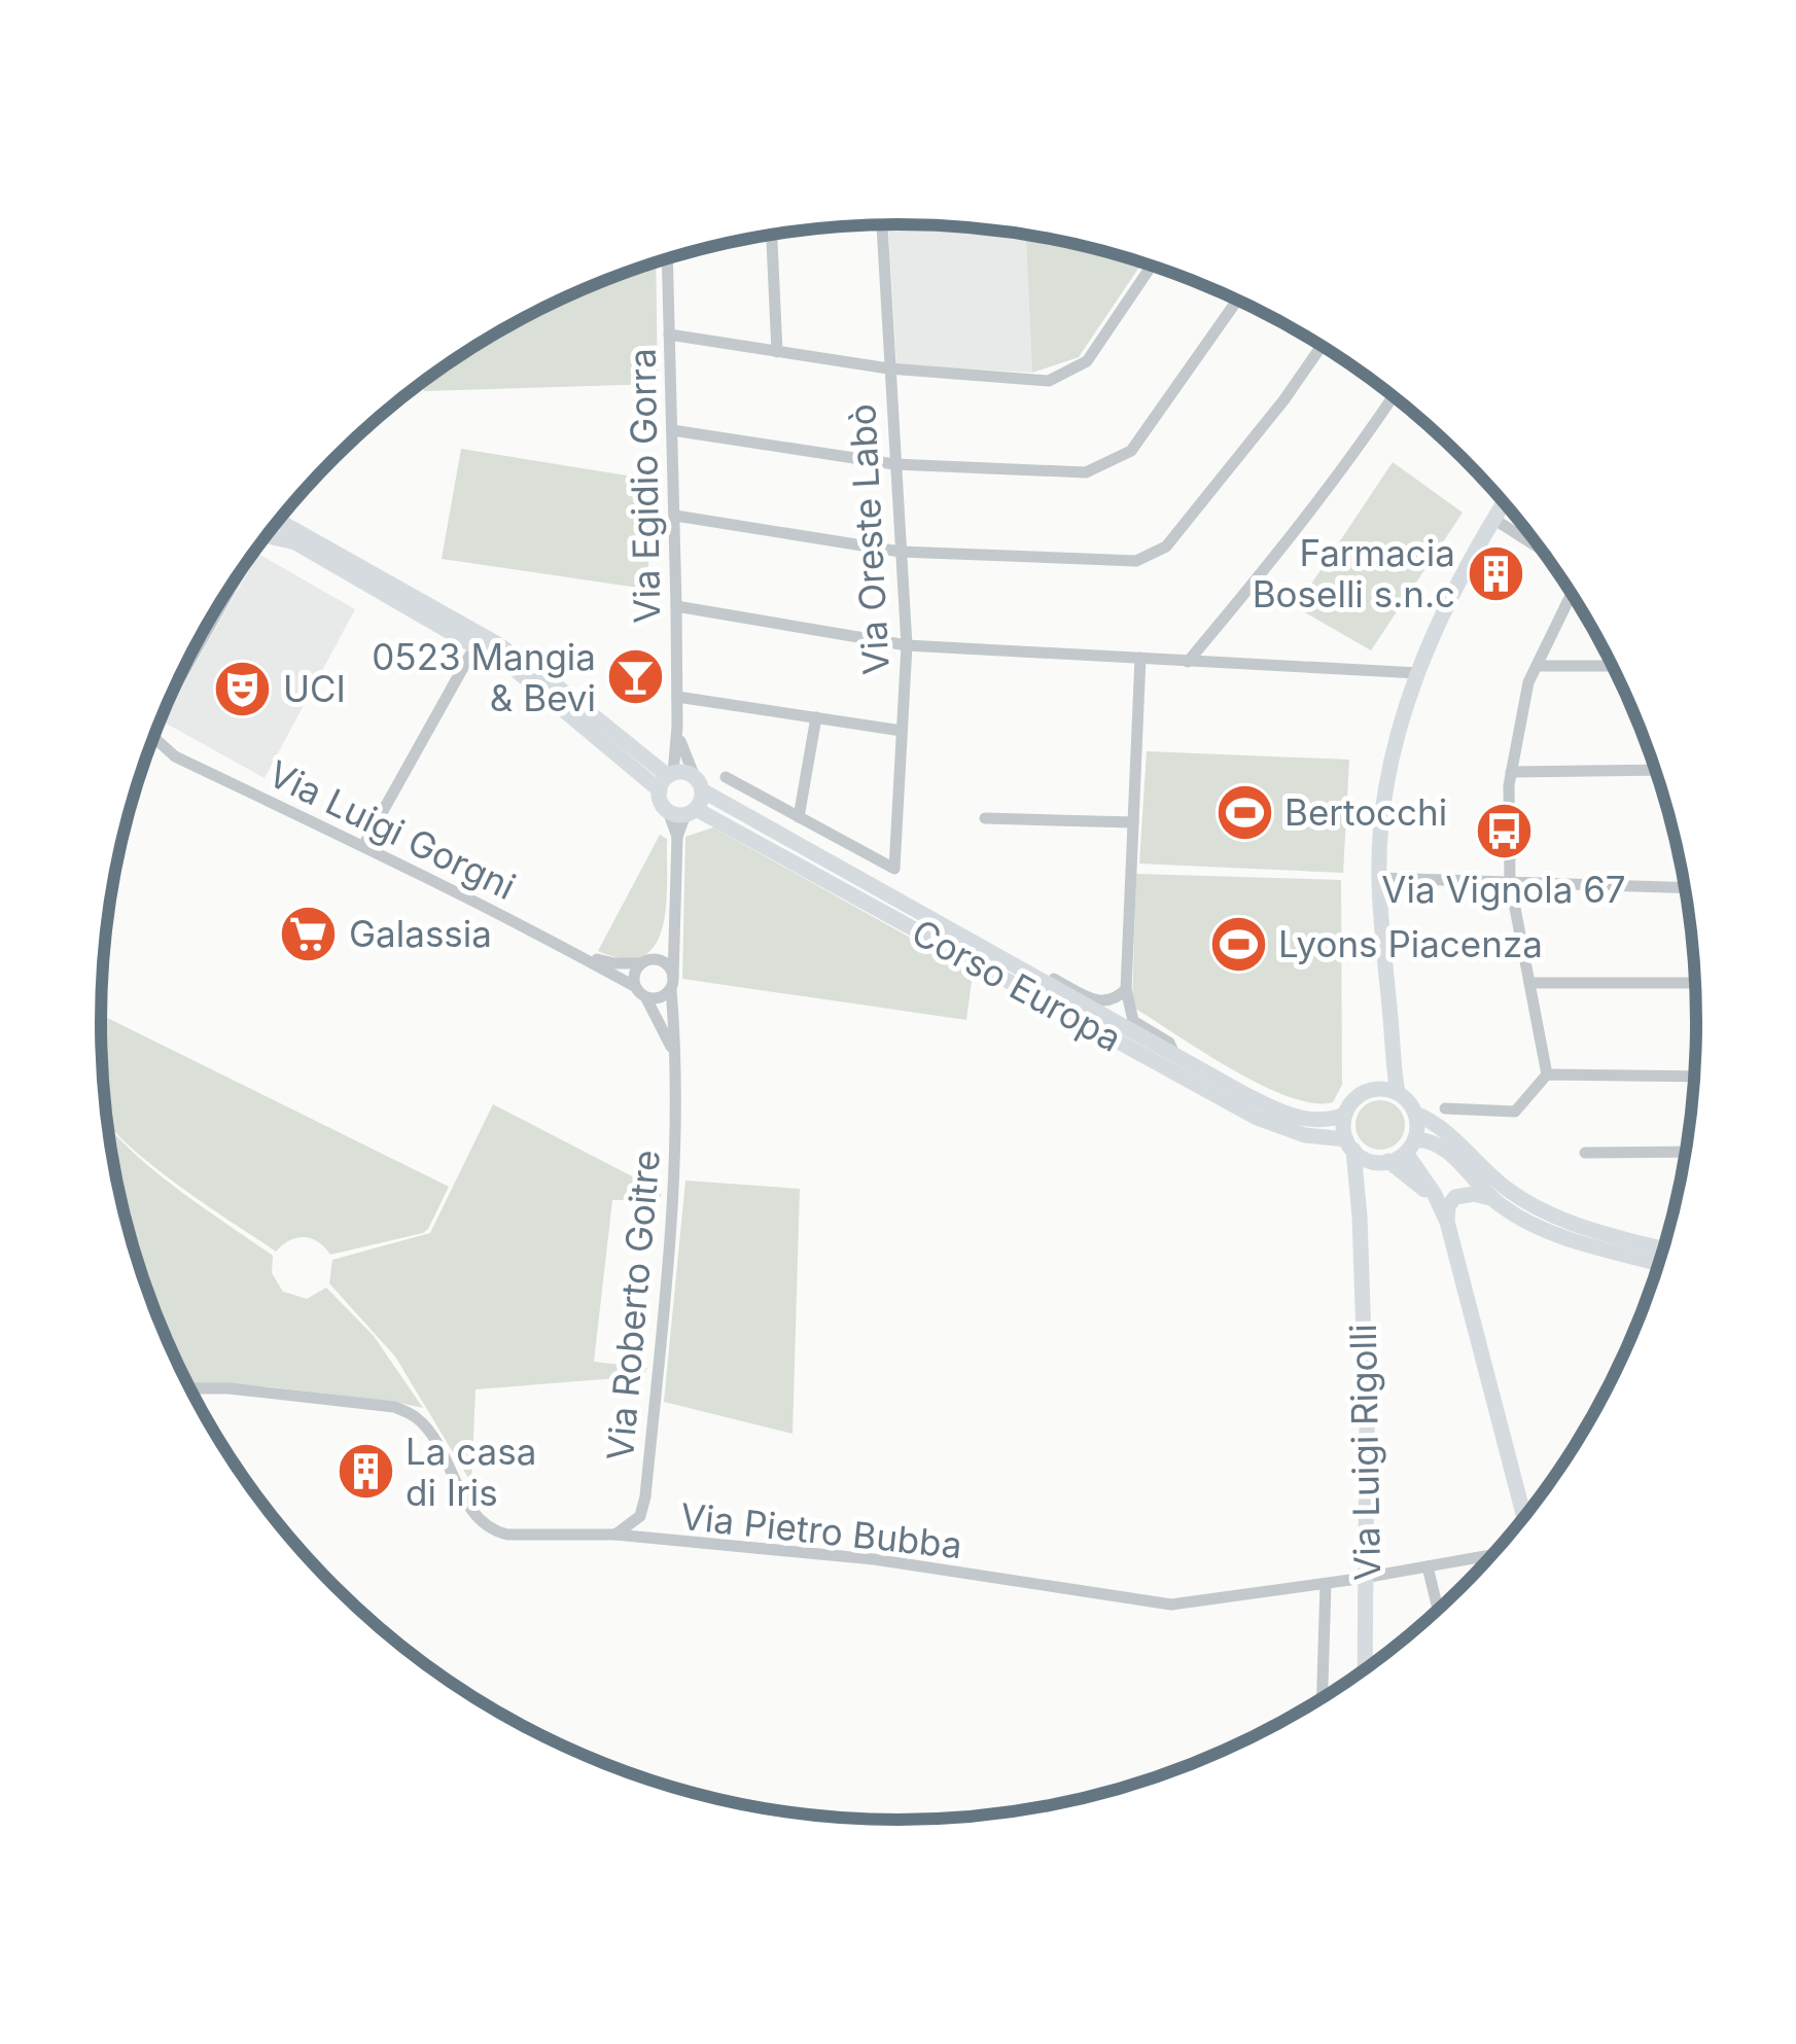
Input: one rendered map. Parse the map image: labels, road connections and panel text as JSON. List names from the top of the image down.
{
  "streets": {
    "main road": ["Corso Europa", "Via Luigi Rigolli"],
    "street": [
      "Via Egidio Gorra",
      "Via Oreste Labò",
      "Via Luigi Gorgni",
      "Via Roberto Goitre",
      "Via Pietro Bubba"
    ]
  },
  "crossings": [
    ["Via Egidio Gorra", "Corso Europa"],
    ["Via Egidio Gorra", "Via Roberto Goitre"],
    ["Via Luigi Gorgni", "Via Roberto Goitre"],
    ["Corso Europa", "Via Roberto Goitre"],
    ["Corso Europa", "Via Luigi Rigolli"],
    ["Via Roberto Goitre", "Via Pietro Bubba"],
    ["Via Luigi Rigolli", "Via Pietro Bubba"]
  ],
  "places": {
    "building": ["Farmacia Boselli s.n.c", "La casa di Iris"],
    "bar": ["0523 Mangia & Bevi"],
    "theatre": ["UCI"],
    "sports": ["Bertocchi", "Lyons Piacenza"],
    "bus stop": ["Via Vignola 67"],
    "supermarket": ["Galassia"]
  }
}
